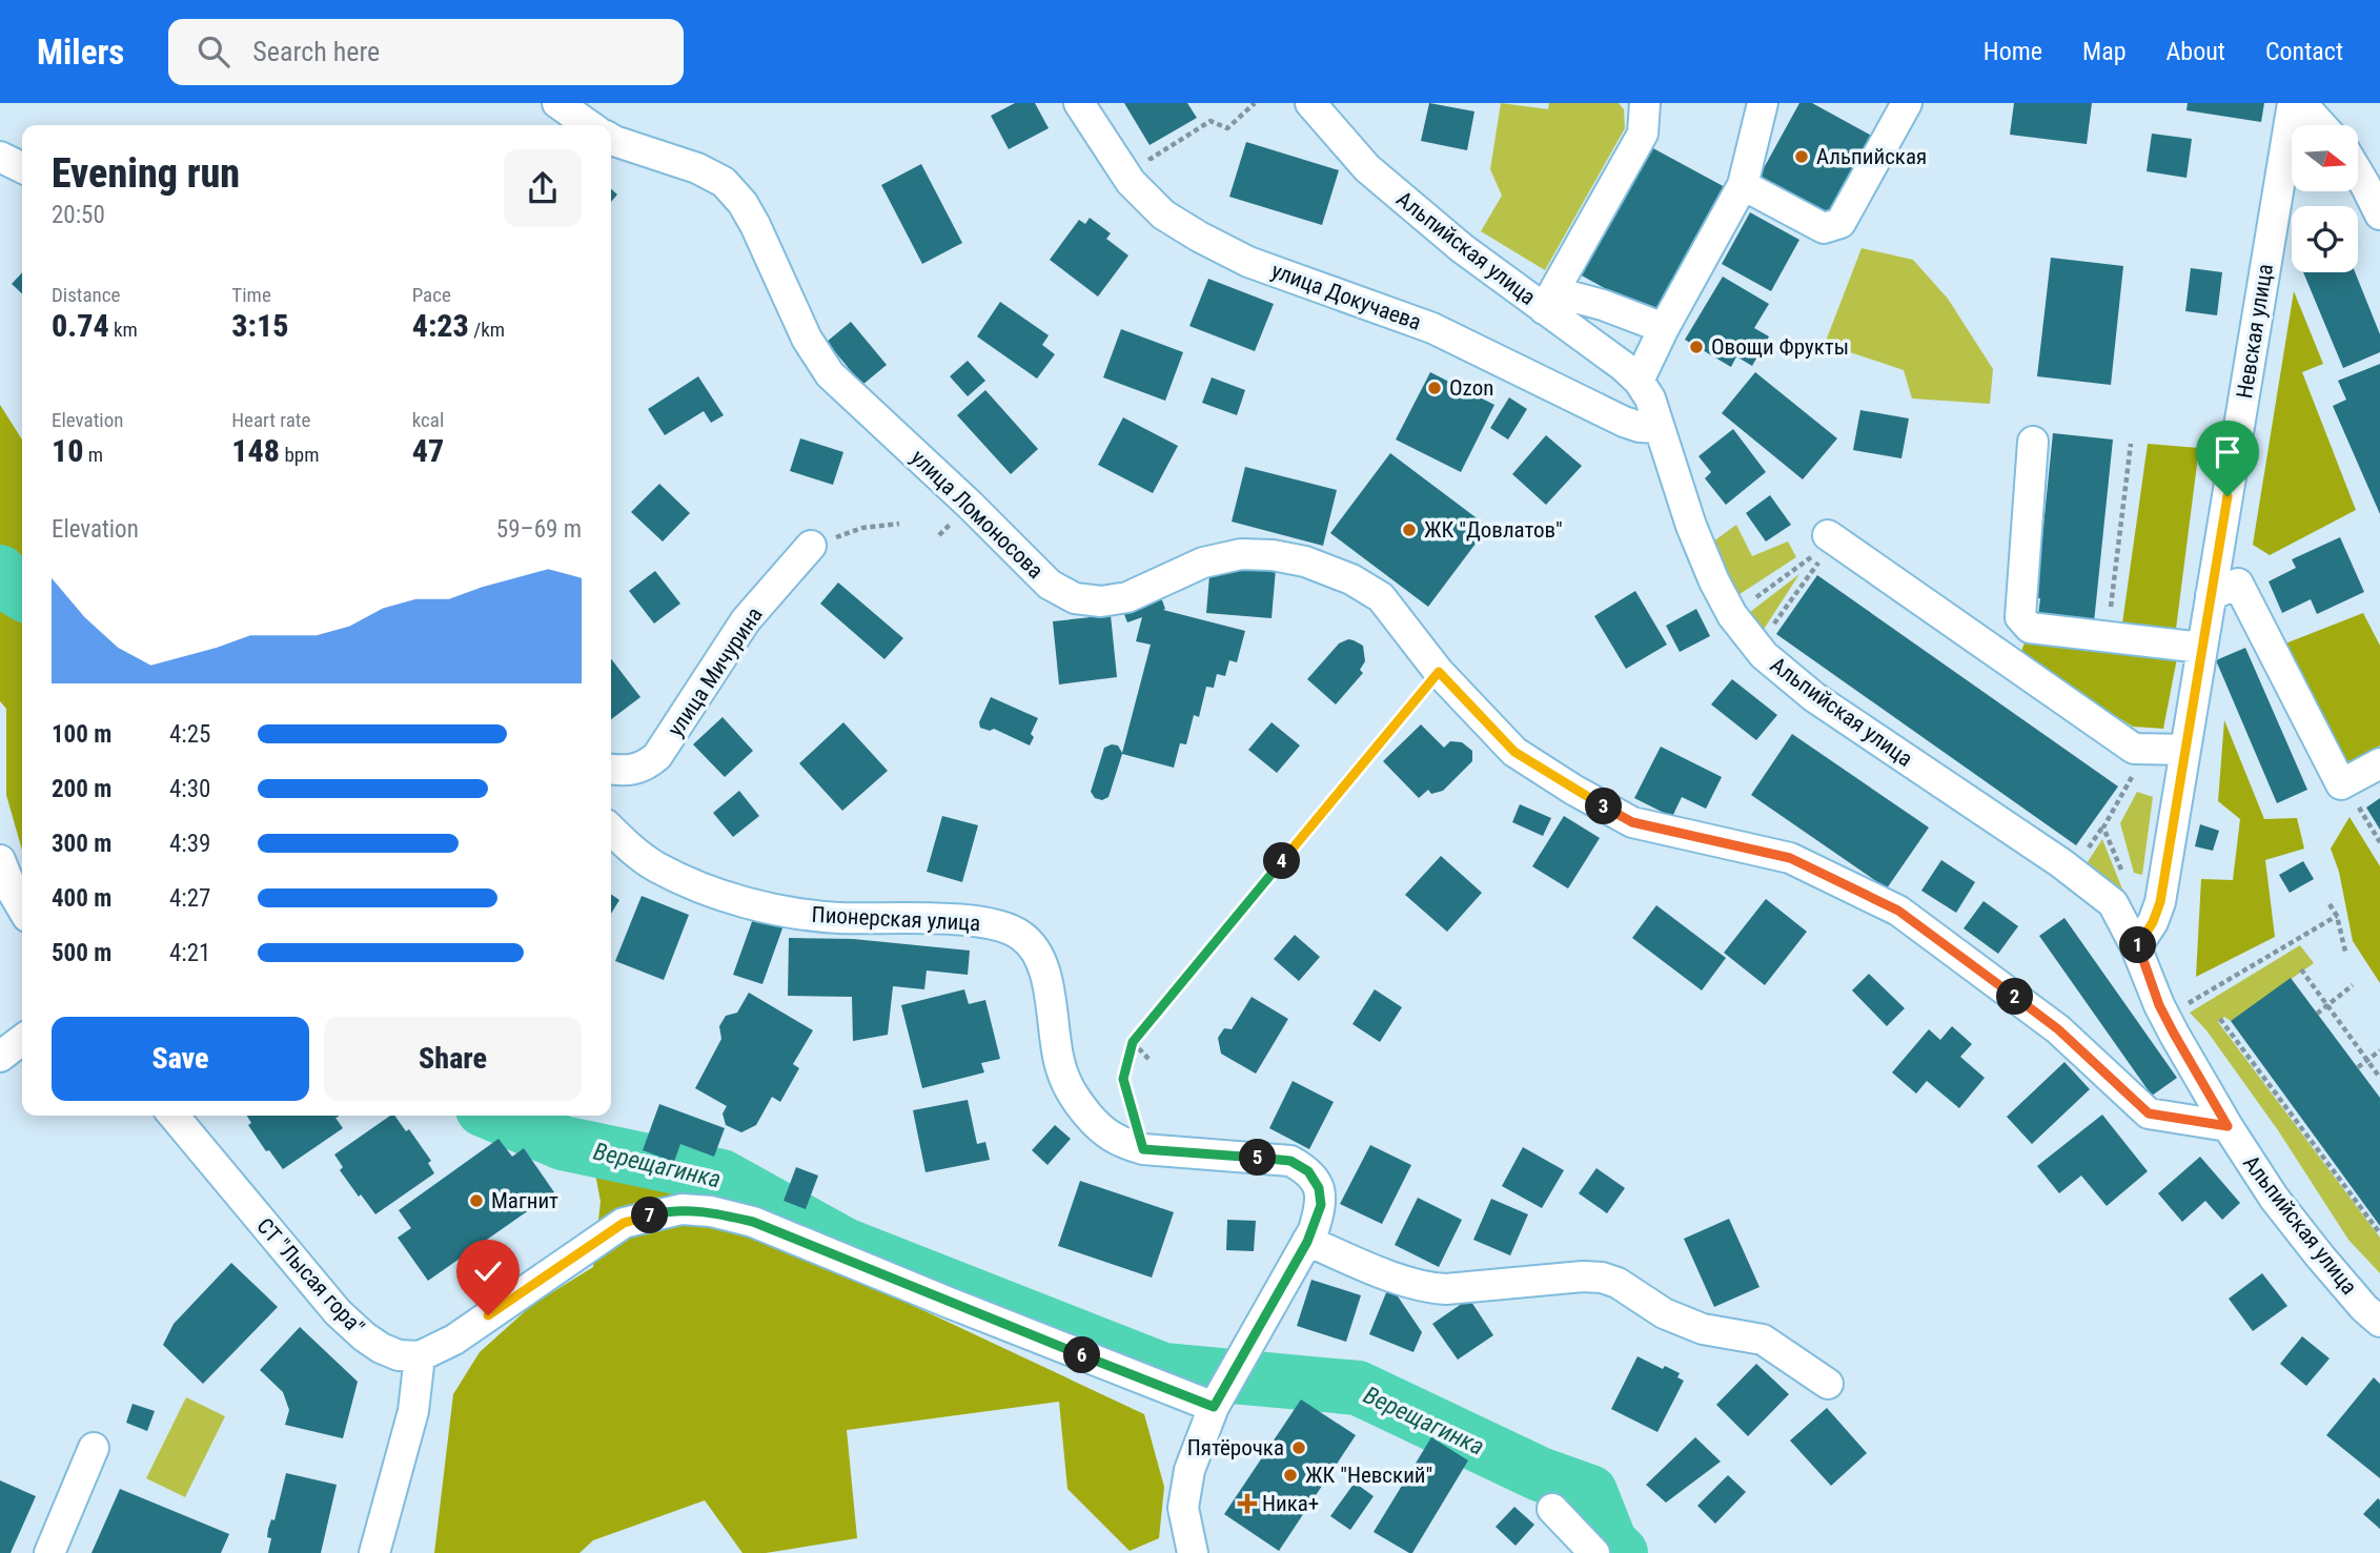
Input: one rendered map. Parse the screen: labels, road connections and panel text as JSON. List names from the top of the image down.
{
  "streets": {
    "street": [
      "Альпийская улица",
      "улица Докучаева",
      "Невская улица",
      "улица Ломоносова",
      "улица Мичурина",
      "Пионерская улица",
      "СТ \"Лысая гора\""
    ]
  },
  "crossings": [
    ["Альпийская улица", "улица Докучаева"],
    ["Альпийская улица", "Невская улица"],
    ["Альпийская улица", "улица Ломоносова"]
  ],
  "water": ["Верещагинка"],
  "places": {
    "other": [
      "Альпийская",
      "Овощи Фрукты",
      "Ozon",
      "ЖК \"Довлатов\"",
      "Магнит",
      "Пятёрочка",
      "ЖК \"Невский\""
    ],
    "health": ["Ника+"]
  },
  "north": "right",
  "page": {
    "header": "Milers",
    "search": "Search here",
    "nav": [
      "Home",
      "Map",
      "About",
      "Contact"
    ],
    "heading": ["Evening run", "20:50"],
    "stats": [
      ["Distance", "0.74 km"],
      ["Time", "3:15"],
      ["Pace", "4:23 /km"],
      ["Elevation", "10 m"],
      ["Heart rate", "148 bpm"],
      ["kcal", "47"]
    ],
    "chart": ["Elevation", "59–69 m"],
    "list": [
      {
        "name": "100 m",
        "note": "4:25"
      },
      {
        "name": "200 m",
        "note": "4:30"
      },
      {
        "name": "300 m",
        "note": "4:39"
      },
      {
        "name": "400 m",
        "note": "4:27"
      },
      {
        "name": "500 m",
        "note": "4:21"
      }
    ],
    "pins": [
      "3",
      "4",
      "1",
      "2",
      "5",
      "7",
      "6"
    ],
    "buttons": ["Save", "Share"]
  }
}
